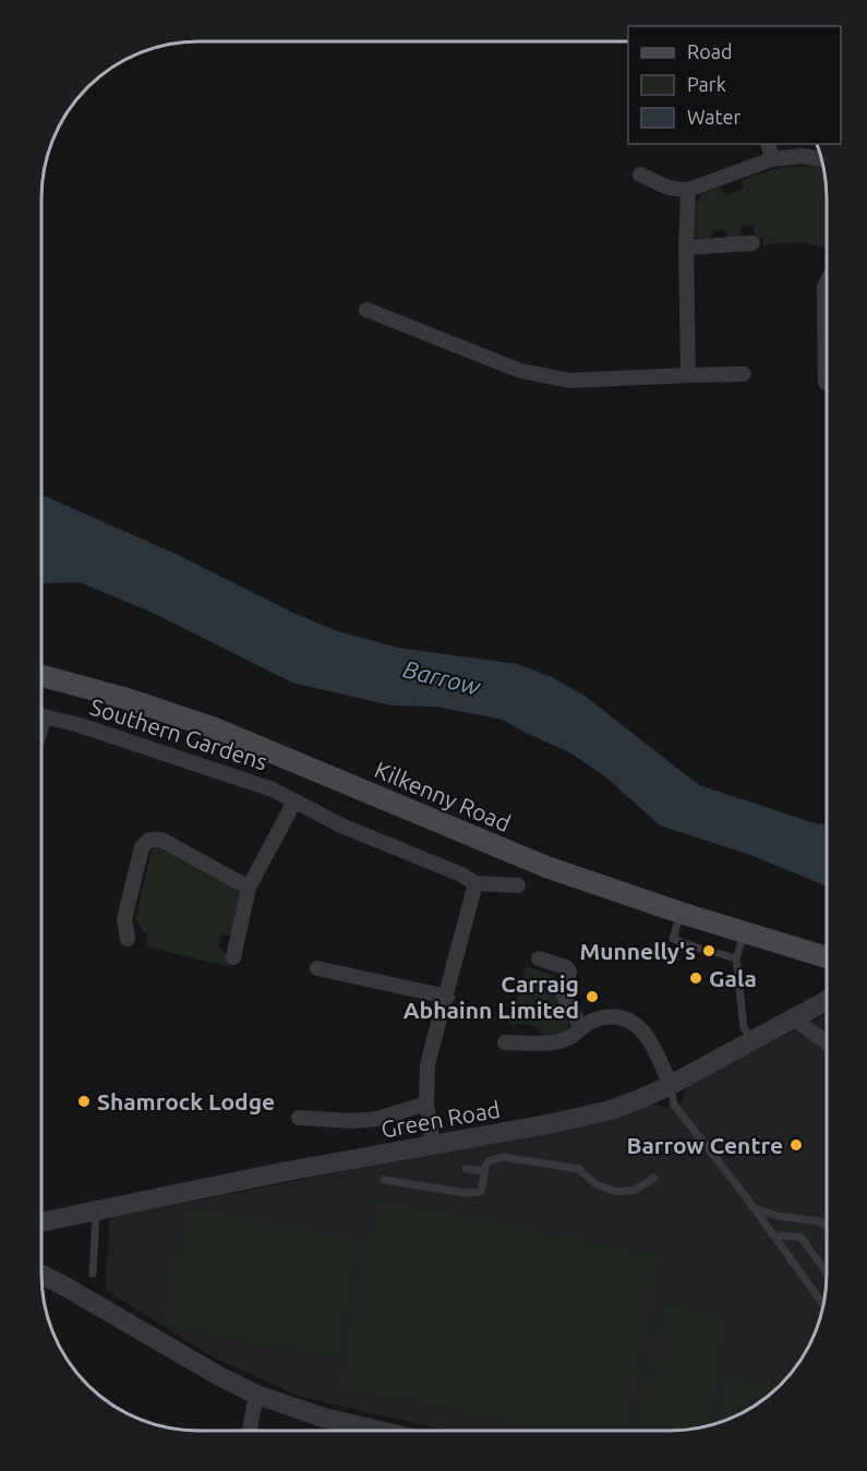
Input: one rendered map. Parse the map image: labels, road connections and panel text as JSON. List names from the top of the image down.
{
  "streets": {
    "main road": ["Kilkenny Road"],
    "street": ["Southern Gardens", "Green Road"]
  },
  "water": ["Barrow"],
  "places": [
    "Munnelly's",
    "Gala",
    "Carraig Abhainn Limited",
    "Shamrock Lodge",
    "Barrow Centre"
  ],
  "legend": ["Road", "Park", "Water"]
}
